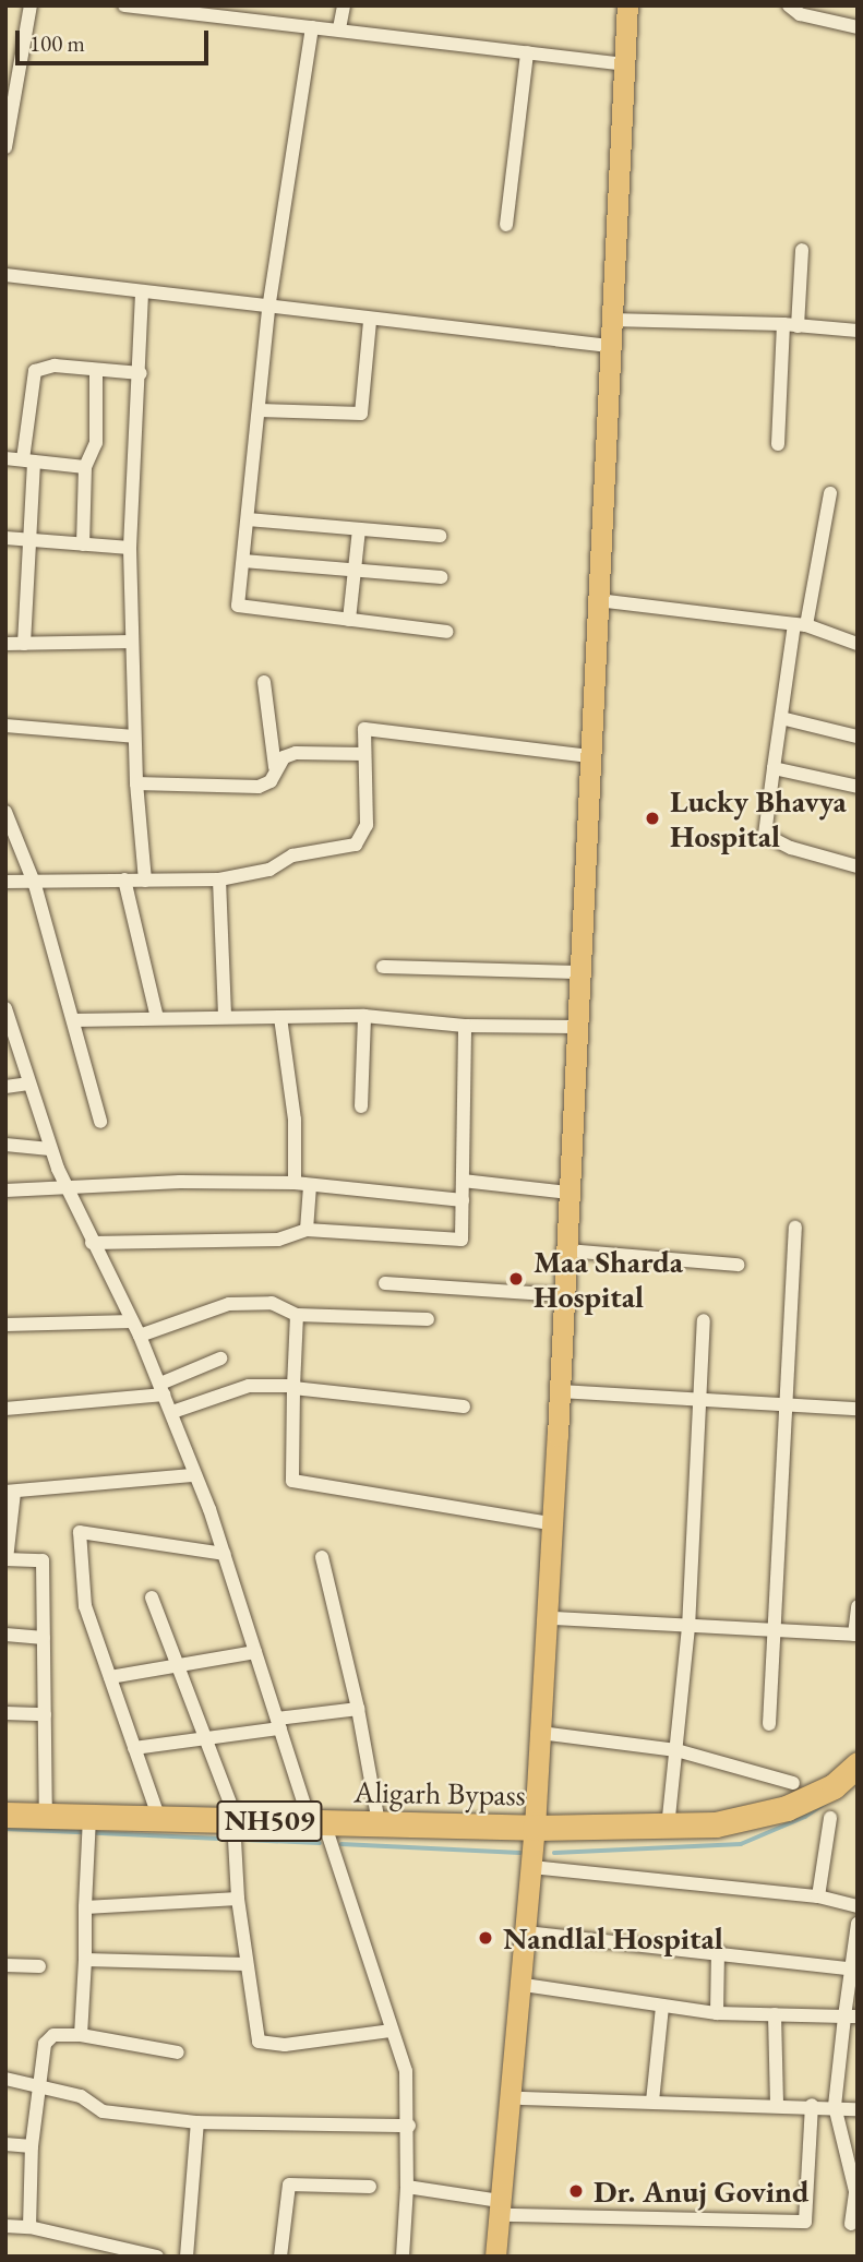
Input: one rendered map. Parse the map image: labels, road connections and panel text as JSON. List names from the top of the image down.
{
  "streets": {
    "highway": ["Aligarh Bypass", "NH509"]
  },
  "places": [
    "Lucky Bhavya Hospital",
    "Maa Sharda Hospital",
    "Nandlal Hospital",
    "Dr. Anuj Govind"
  ],
  "scale_bar": "100 m"
}
